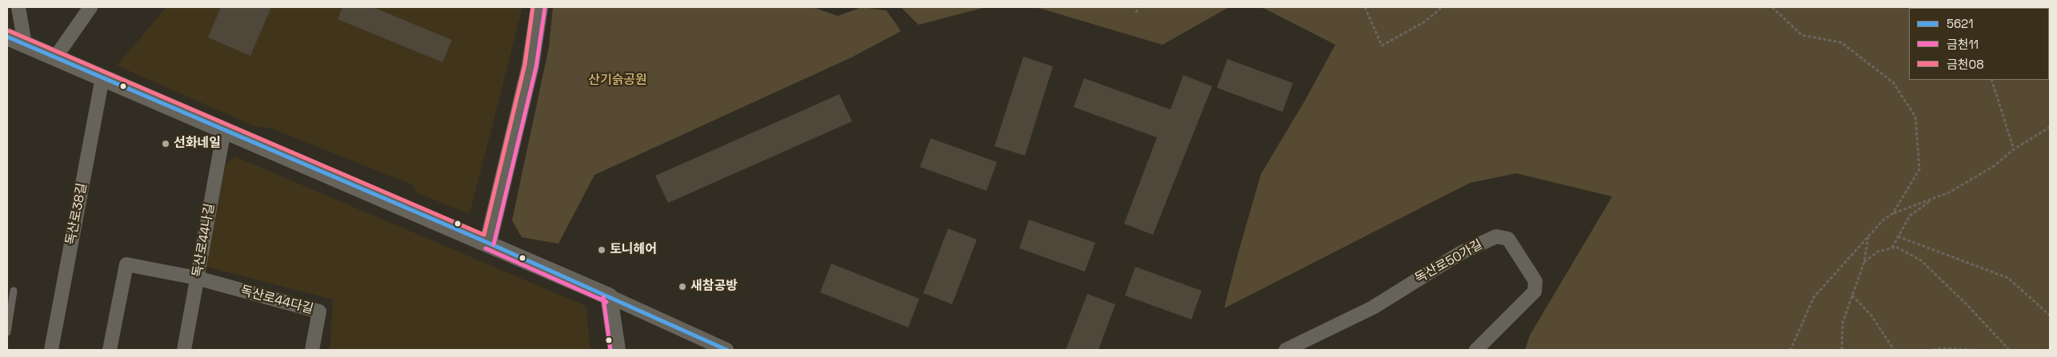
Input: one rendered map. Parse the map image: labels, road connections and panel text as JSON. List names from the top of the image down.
{
  "streets": {
    "street": [
      "독산로38길",
      "독산로44나길",
      "독산로50가길",
      "독산로44다길"
    ]
  },
  "crossings": [
    ["독산로44나길", "독산로44다길"]
  ],
  "parks": ["산기슭공원"],
  "places": ["선화네일", "토니헤어", "새참공방"],
  "lines": ["transit line 금천08", "transit line 금천11", "transit line 5621"],
  "legend": ["5621", "금천11", "금천08"]
}
